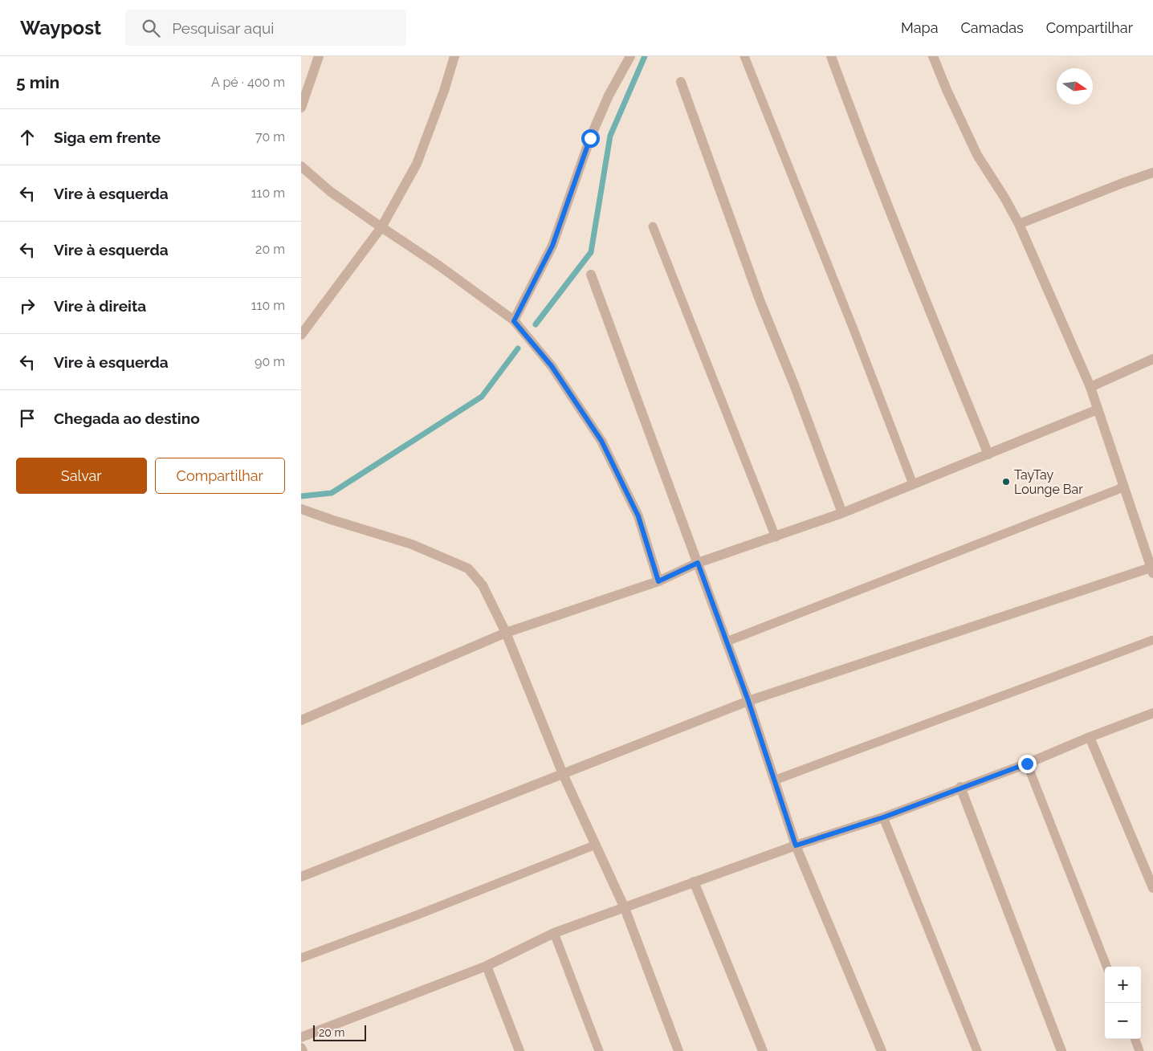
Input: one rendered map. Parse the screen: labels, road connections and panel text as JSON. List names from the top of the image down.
{
  "places": ["TayTay Lounge Bar"],
  "scale_bar": "20 m",
  "north": "right",
  "page": {
    "header": "Waypost",
    "search": "Pesquisar aqui",
    "nav": ["Mapa", "Camadas", "Compartilhar"],
    "heading": ["5 min", "A pé · 400 m"],
    "list": [
      ["Siga em frente", "70 m"],
      ["Vire à esquerda", "110 m"],
      ["Vire à esquerda", "20 m"],
      ["Vire à direita", "110 m"],
      ["Vire à esquerda", "90 m"],
      "Chegada ao destino"
    ],
    "buttons": ["Salvar", "Compartilhar"],
    "map_buttons": ["+", "−"],
    "scale": "20 m"
  }
}
